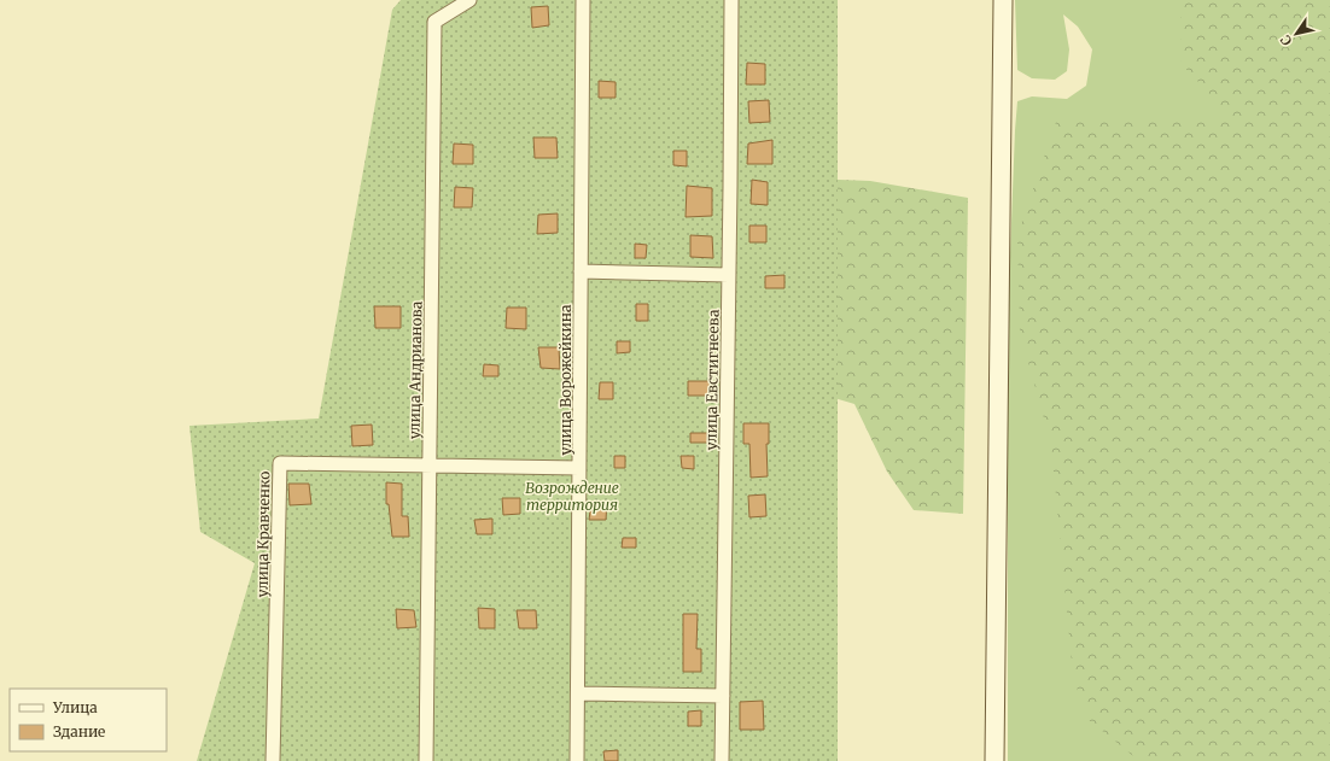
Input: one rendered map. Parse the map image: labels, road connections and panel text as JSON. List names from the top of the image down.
{
  "streets": {
    "street": [
      "улица Андрианова",
      "улица Ворожейкина",
      "улица Евстигнеева",
      "улица Кравченко"
    ]
  },
  "crossings": [
    ["улица Андрианова", "улица Кравченко"],
    ["улица Ворожейкина", "улица Кравченко"]
  ],
  "parks": ["Возрождение территория"],
  "legend": ["Улица", "Здание"],
  "north": "bottom left"
}
